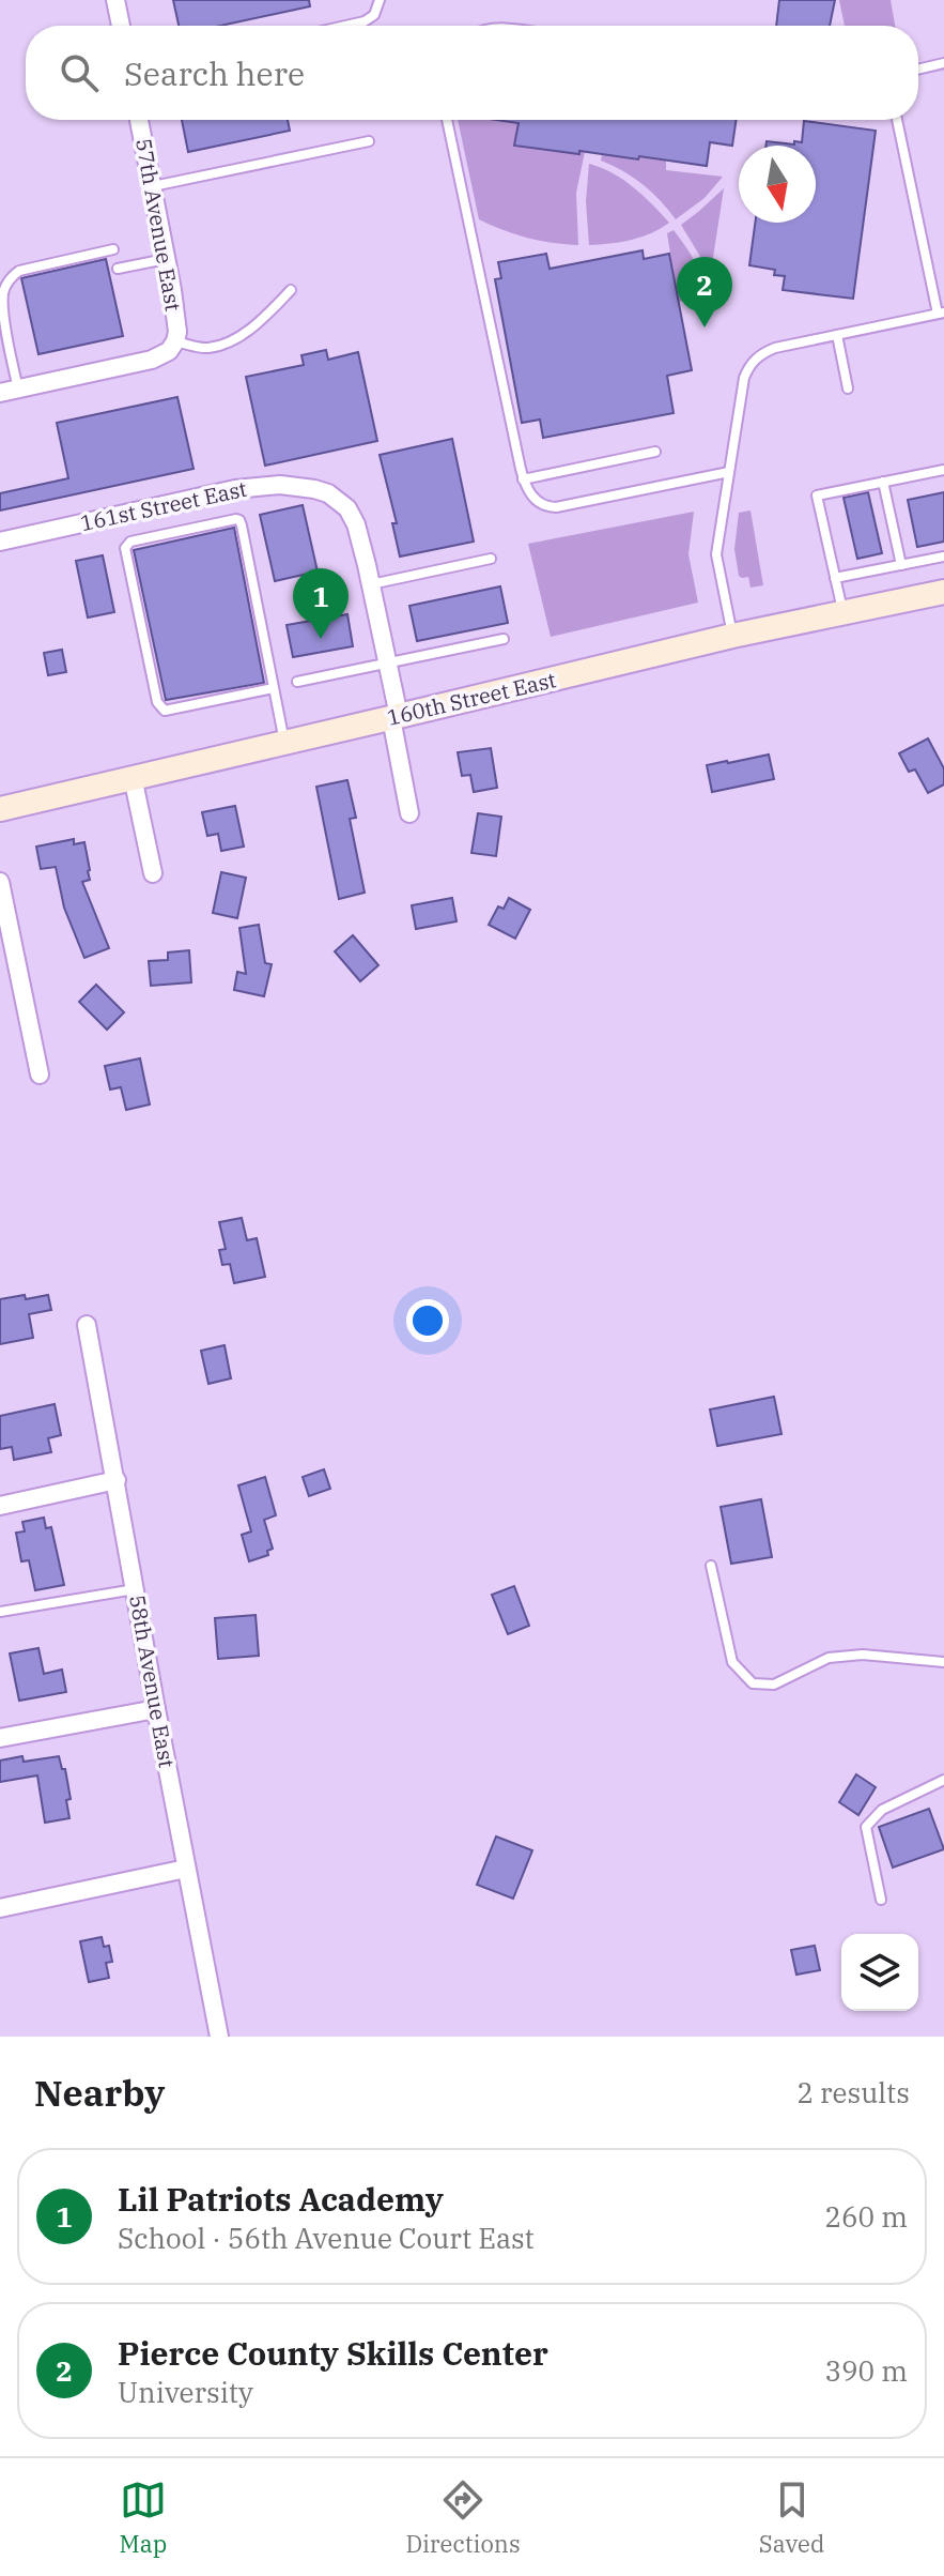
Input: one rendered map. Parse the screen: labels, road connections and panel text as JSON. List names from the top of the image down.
{
  "streets": {
    "main road": ["160th Street East"],
    "street": ["57th Avenue East", "161st Street East", "58th Avenue East"]
  },
  "north": "bottom",
  "page": {
    "search": "Search here",
    "pins": ["2", "1"],
    "heading": ["Nearby", "2 results"],
    "list": [
      {
        "mark": "1",
        "name": "Lil Patriots Academy",
        "note": "School · 56th Avenue Court East",
        "value": "260 m"
      },
      {
        "mark": "2",
        "name": "Pierce County Skills Center",
        "note": "University",
        "value": "390 m"
      }
    ],
    "nav": ["Map", "Directions", "Saved"]
  }
}
